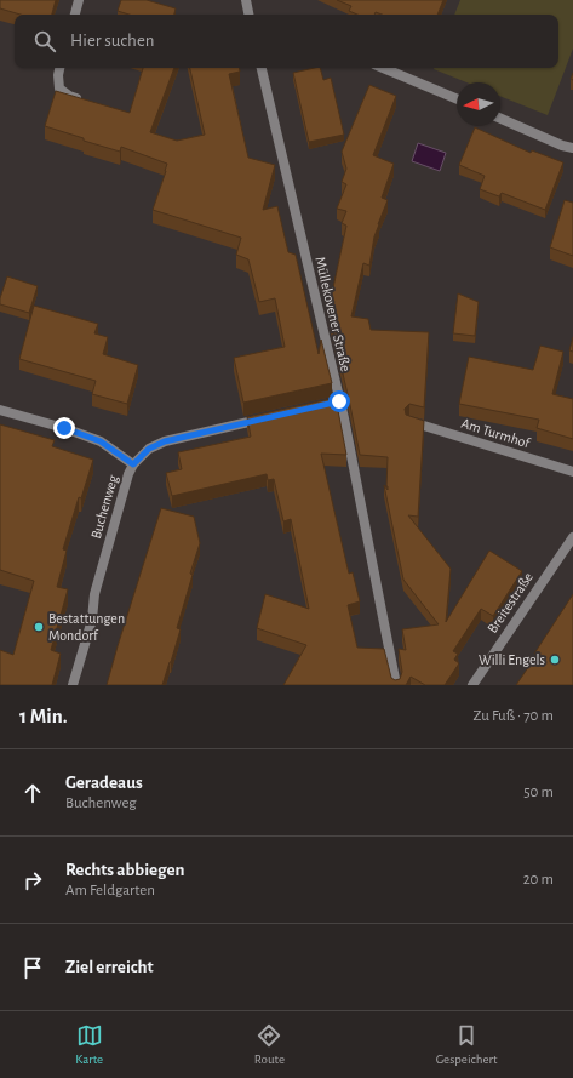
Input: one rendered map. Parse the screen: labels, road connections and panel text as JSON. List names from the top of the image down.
{
  "streets": {
    "street": [
      "Müllekovener Straße",
      "Am Turmhof",
      "Buchenweg",
      "Breitestraße"
    ]
  },
  "places": ["Bestattungen Mondorf", "Willi Engels"],
  "north": "left",
  "page": {
    "search": "Hier suchen",
    "heading": ["1 Min.", "Zu Fuß · 70 m"],
    "list": [
      ["Geradeaus", "Buchenweg", "50 m"],
      ["Rechts abbiegen", "Am Feldgarten", "20 m"],
      "Ziel erreicht"
    ],
    "nav": ["Karte", "Route", "Gespeichert"]
  }
}
